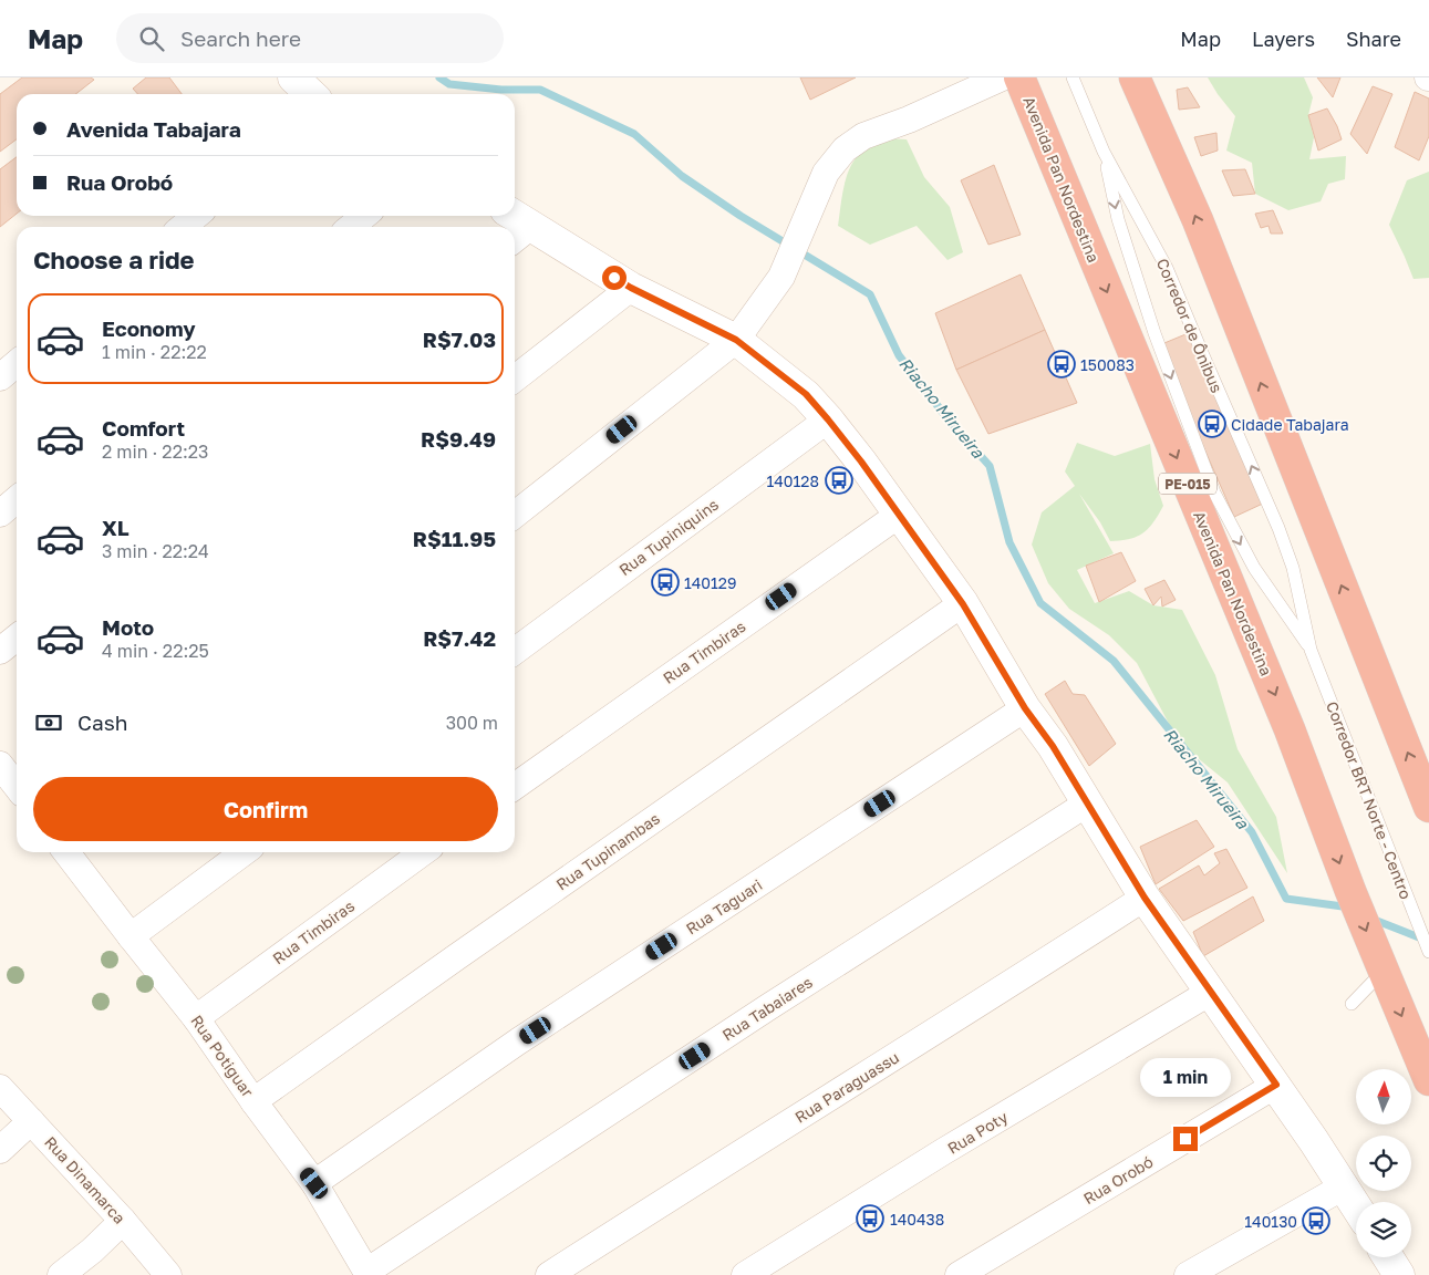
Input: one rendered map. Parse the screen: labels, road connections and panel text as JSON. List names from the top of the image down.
{
  "streets": {
    "highway": ["Avenida Pan Nordestina", "PE-015"],
    "street": [
      "Rua Tupiniquins",
      "Rua Timbiras",
      "Rua Tupinambas",
      "Rua Taguari",
      "Rua Tabaiares",
      "Rua Potiguar",
      "Rua Paraguassu",
      "Rua Poty",
      "Rua Dinamarca",
      "Rua Orobó"
    ],
    "lane": ["Corredor de Ônibus", "Corredor BRT Norte - Centro"]
  },
  "crossings": [
    ["Corredor de Ônibus", "Corredor BRT Norte - Centro"],
    ["Rua Timbiras", "Rua Potiguar"],
    ["Rua Tupinambas", "Rua Potiguar"],
    ["Rua Taguari", "Rua Potiguar"],
    ["Rua Tabaiares", "Rua Potiguar"]
  ],
  "water": ["Riacho Mirueira"],
  "places": {
    "bus stop": [
      "150083",
      "Cidade Tabajara",
      "140128",
      "140129",
      "140438",
      "140130"
    ]
  },
  "north": "top",
  "page": {
    "header": "Map",
    "search": "Search here",
    "nav": ["Map", "Layers", "Share"],
    "banner": ["Avenida Tabajara", "Rua Orobó"],
    "heading": "Choose a ride",
    "list": [
      {
        "name": "Economy",
        "note": "1 min · 22:22",
        "value": "R$7.03"
      },
      {
        "name": "Comfort",
        "note": "2 min · 22:23",
        "value": "R$9.49"
      },
      {
        "name": "XL",
        "note": "3 min · 22:24",
        "value": "R$11.95"
      },
      {
        "name": "Moto",
        "note": "4 min · 22:25",
        "value": "R$7.42"
      }
    ],
    "pay": ["Cash", "300 m"],
    "buttons": "Confirm",
    "bubble": "1 min"
  }
}
